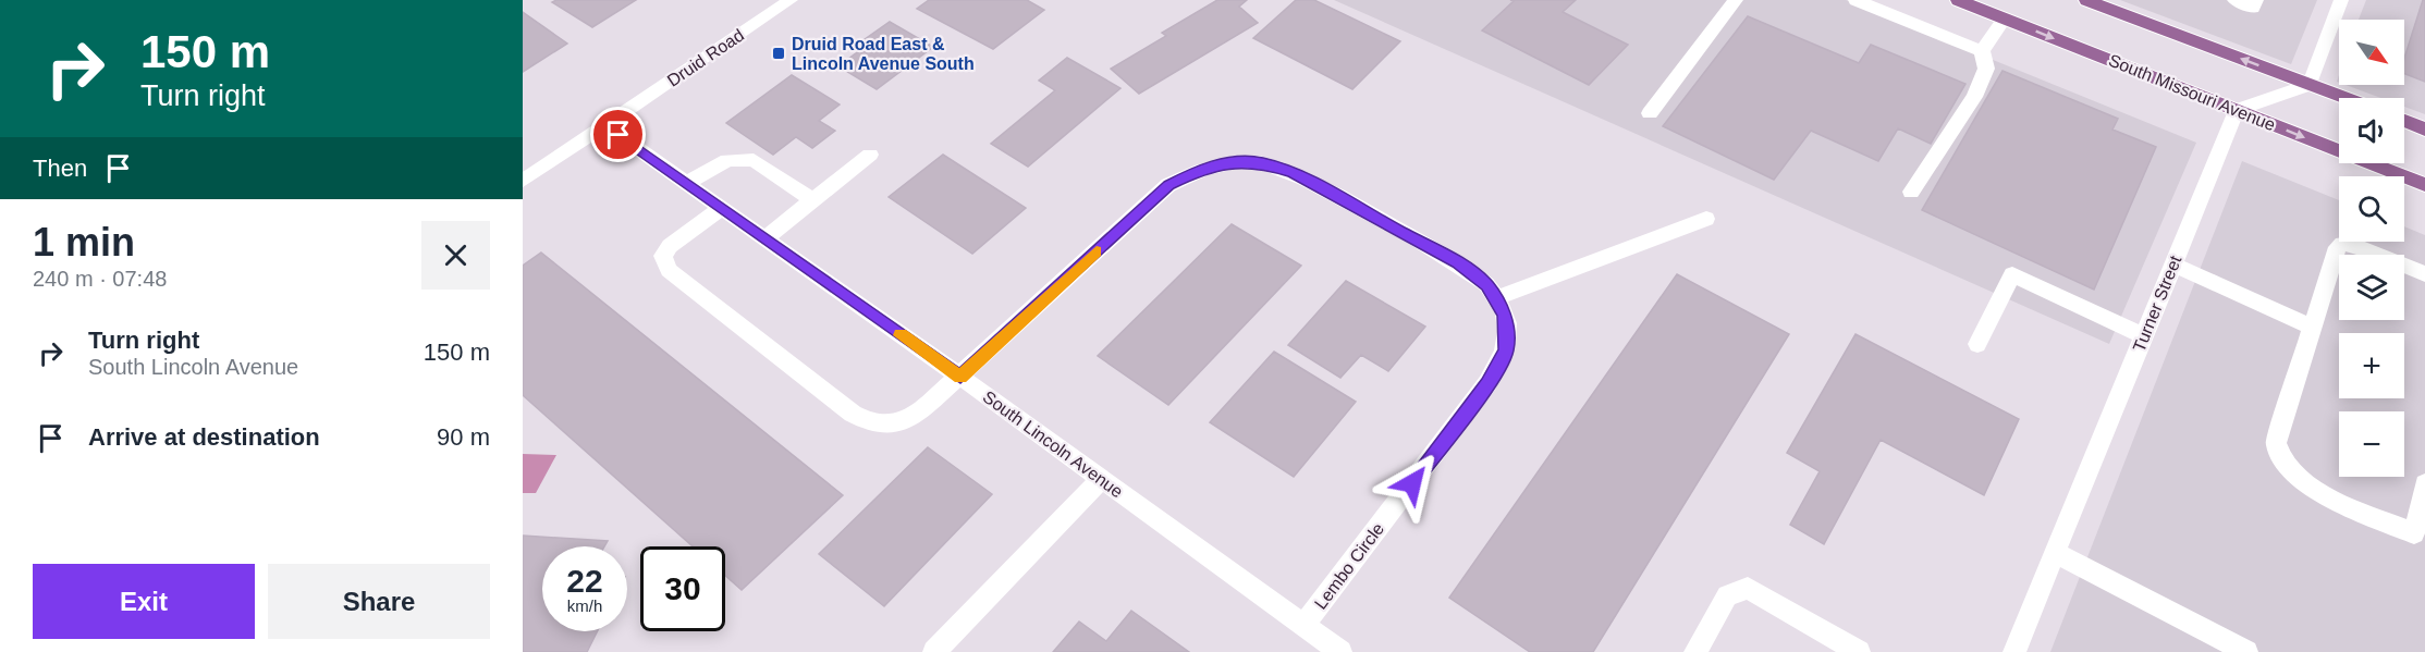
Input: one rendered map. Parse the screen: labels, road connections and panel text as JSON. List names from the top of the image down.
{
  "streets": {
    "main road": ["South Missouri Avenue"],
    "street": [
      "Druid Road",
      "Turner Street",
      "South Lincoln Avenue",
      "Lembo Circle"
    ]
  },
  "crossings": [
    ["Druid Road", "South Lincoln Avenue"],
    ["South Missouri Avenue", "Turner Street"],
    ["South Lincoln Avenue", "Lembo Circle"]
  ],
  "places": {
    "transit": ["Druid Road East & Lincoln Avenue South"]
  },
  "north": "bottom right",
  "page": {
    "turn": ["150 m", "Turn right"],
    "map_buttons": ["+", "−"],
    "then": "Then",
    "heading": ["1 min", "240 m · 07:48"],
    "list": [
      {
        "name": "Turn right",
        "note": "South Lincoln Avenue",
        "value": "150 m"
      },
      {
        "name": "Arrive at destination",
        "value": "90 m"
      }
    ],
    "speed": "22 km/h",
    "limit": "30",
    "buttons": ["Exit", "Share"]
  }
}
